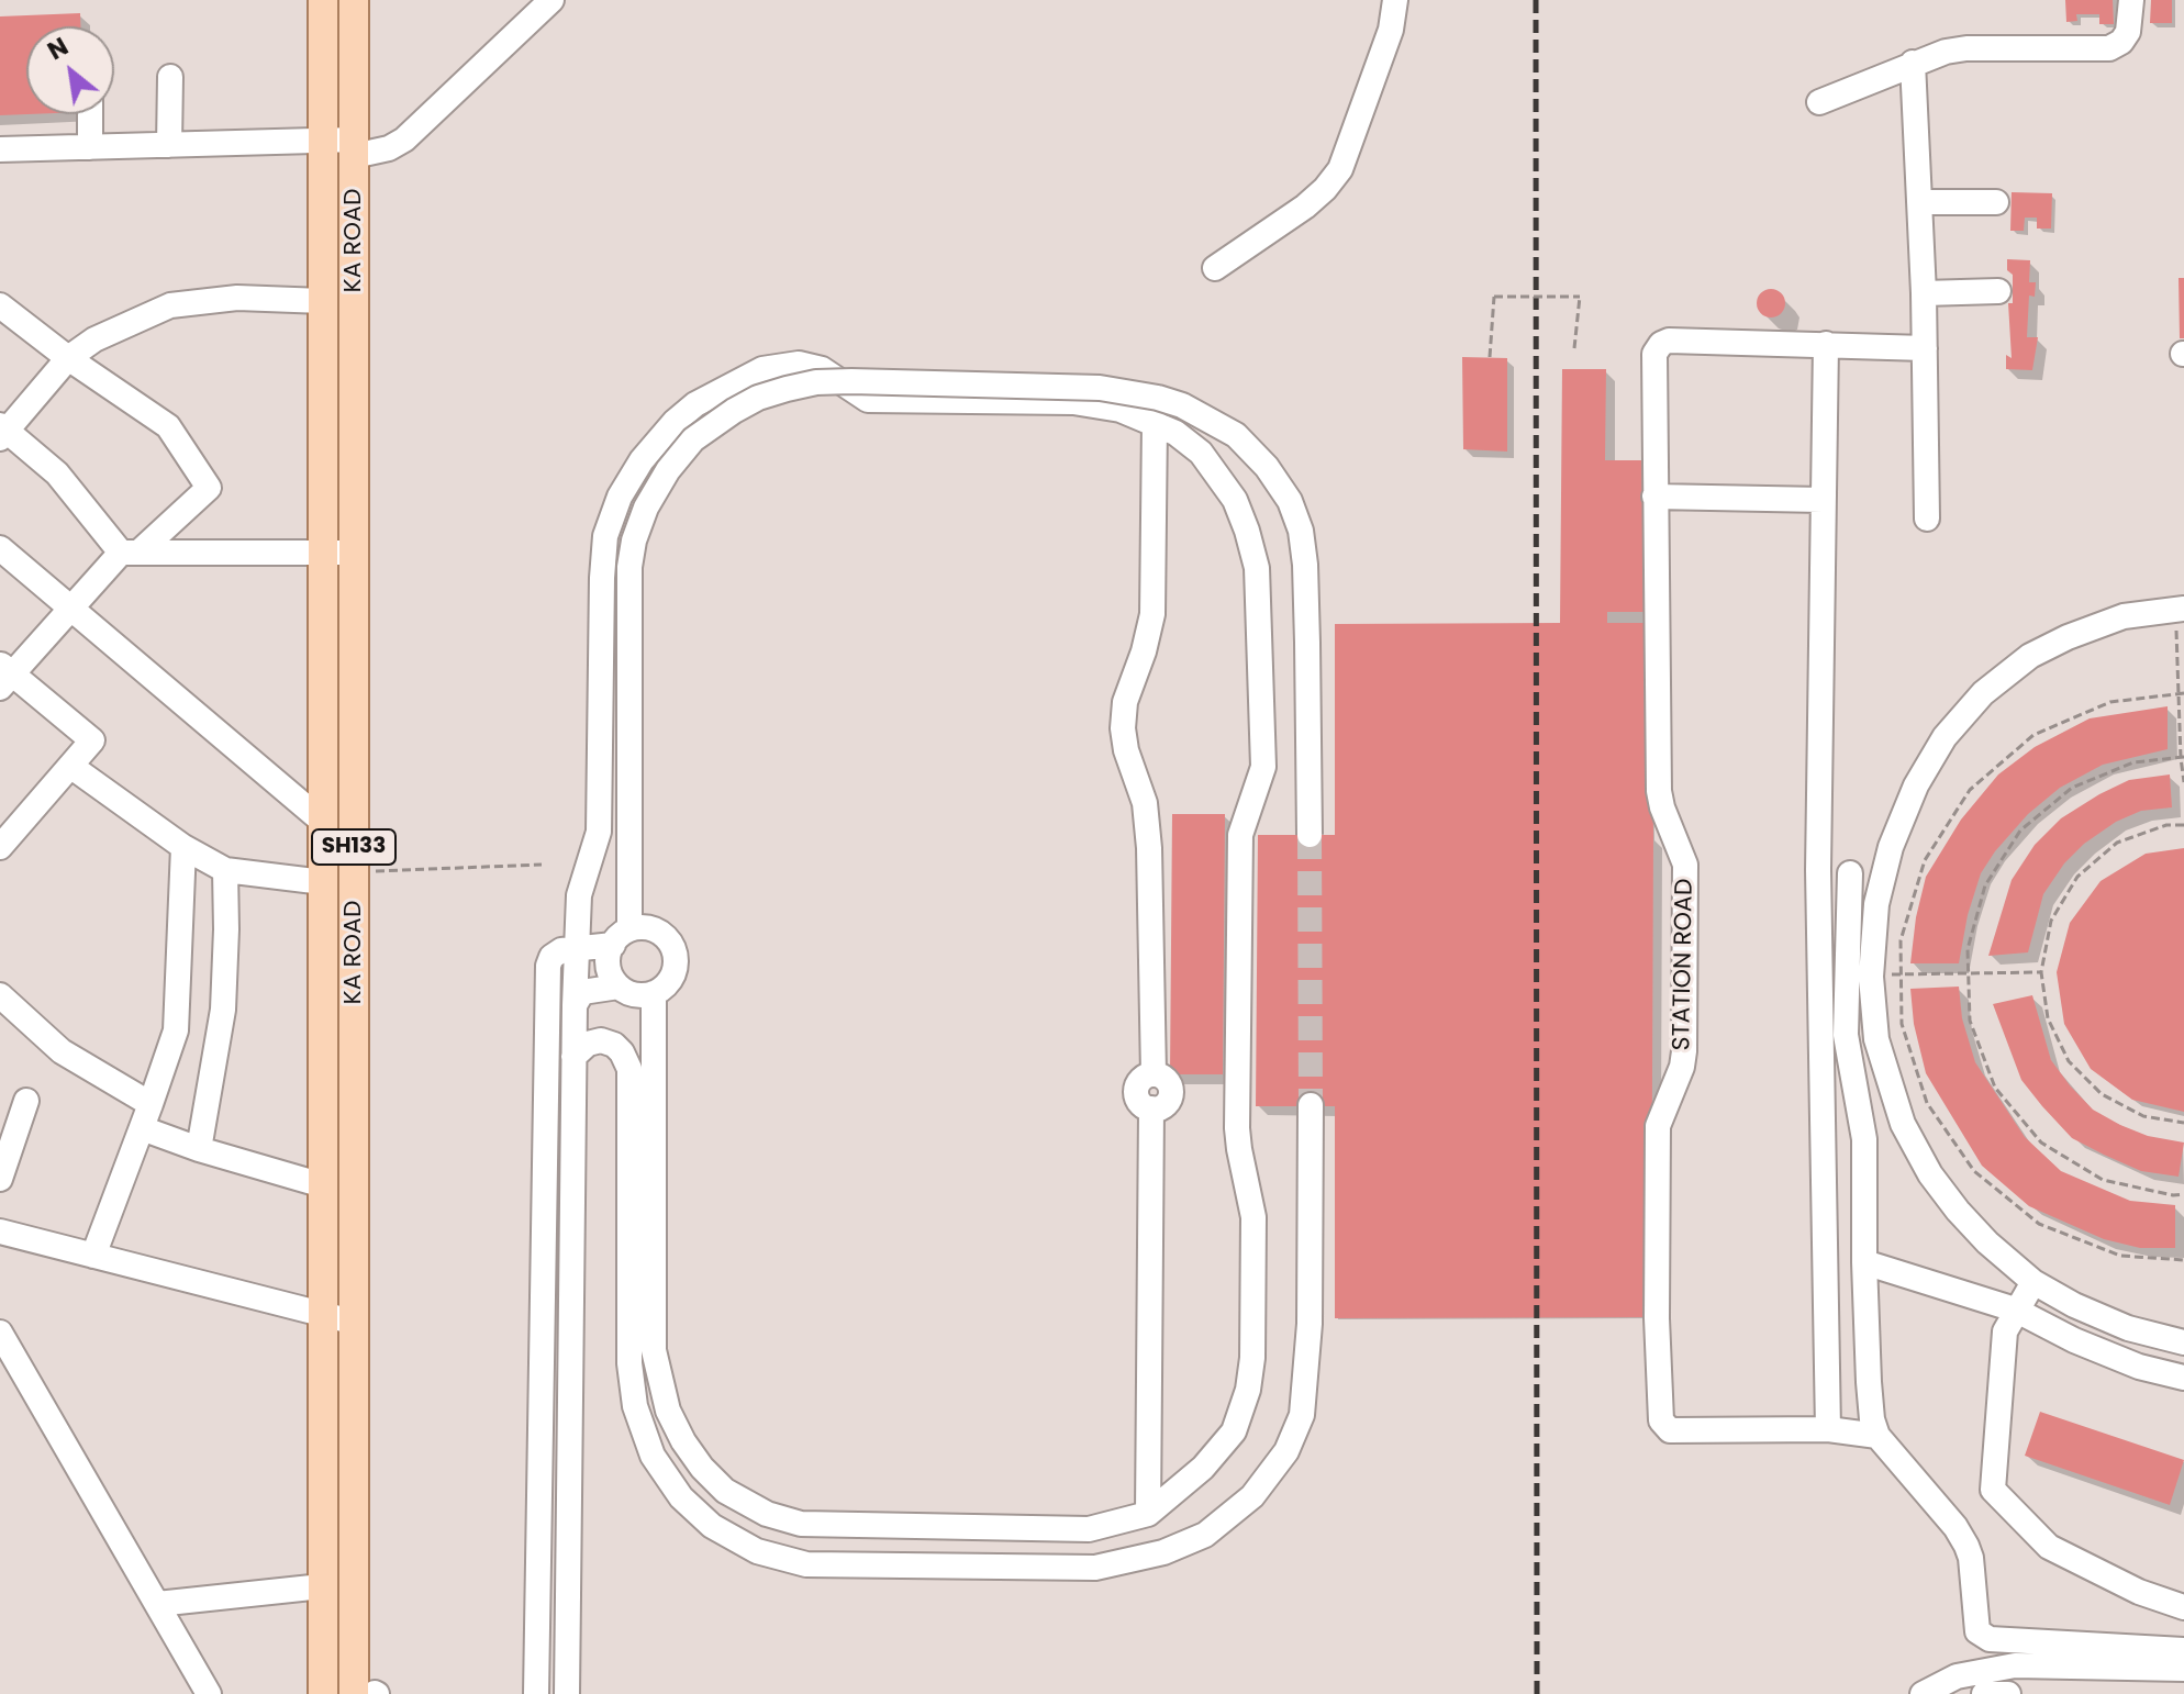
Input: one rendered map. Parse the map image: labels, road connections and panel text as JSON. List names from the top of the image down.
{
  "streets": {
    "main road": ["KA ROAD", "SH133"],
    "street": ["STATION ROAD"]
  },
  "north": "top left"
}
